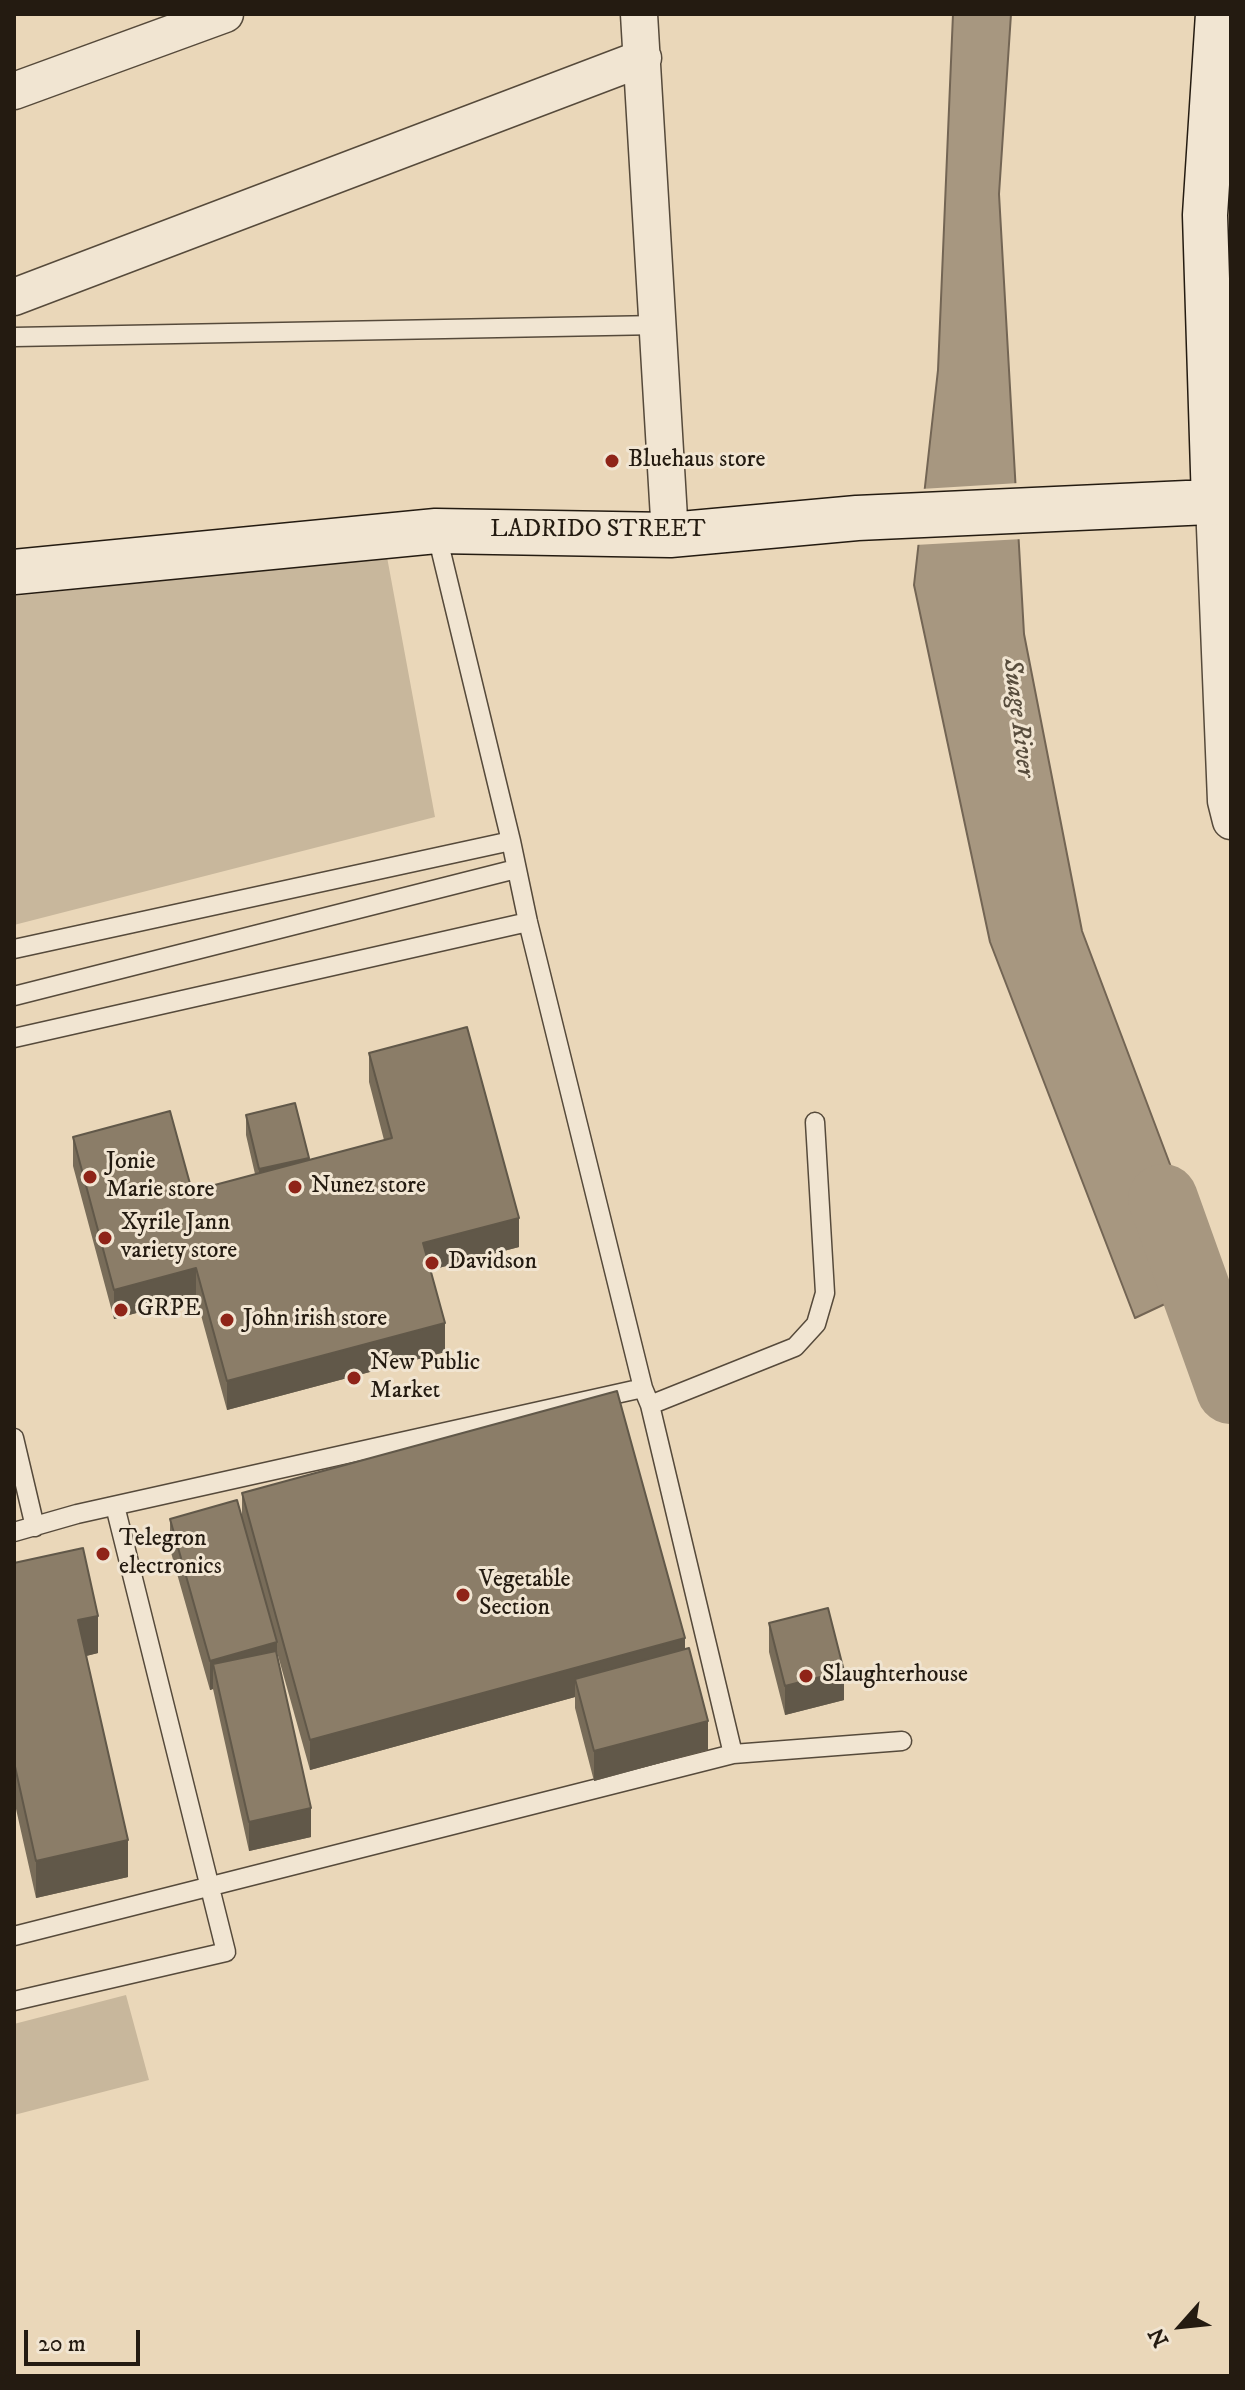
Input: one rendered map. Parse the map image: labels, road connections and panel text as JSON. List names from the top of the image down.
{
  "streets": {
    "street": ["LADRIDO STREET"]
  },
  "water": ["Suage River"],
  "places": [
    "Bluehaus store",
    "Jonie Marie store",
    "Nunez store",
    "Xyrile Jann variety store",
    "Davidson",
    "GRPE",
    "John irish store",
    "New Public Market",
    "Telegron electronics",
    "Vegetable Section",
    "Slaughterhouse"
  ],
  "scale_bar": "20 m",
  "north": "bottom left"
}
